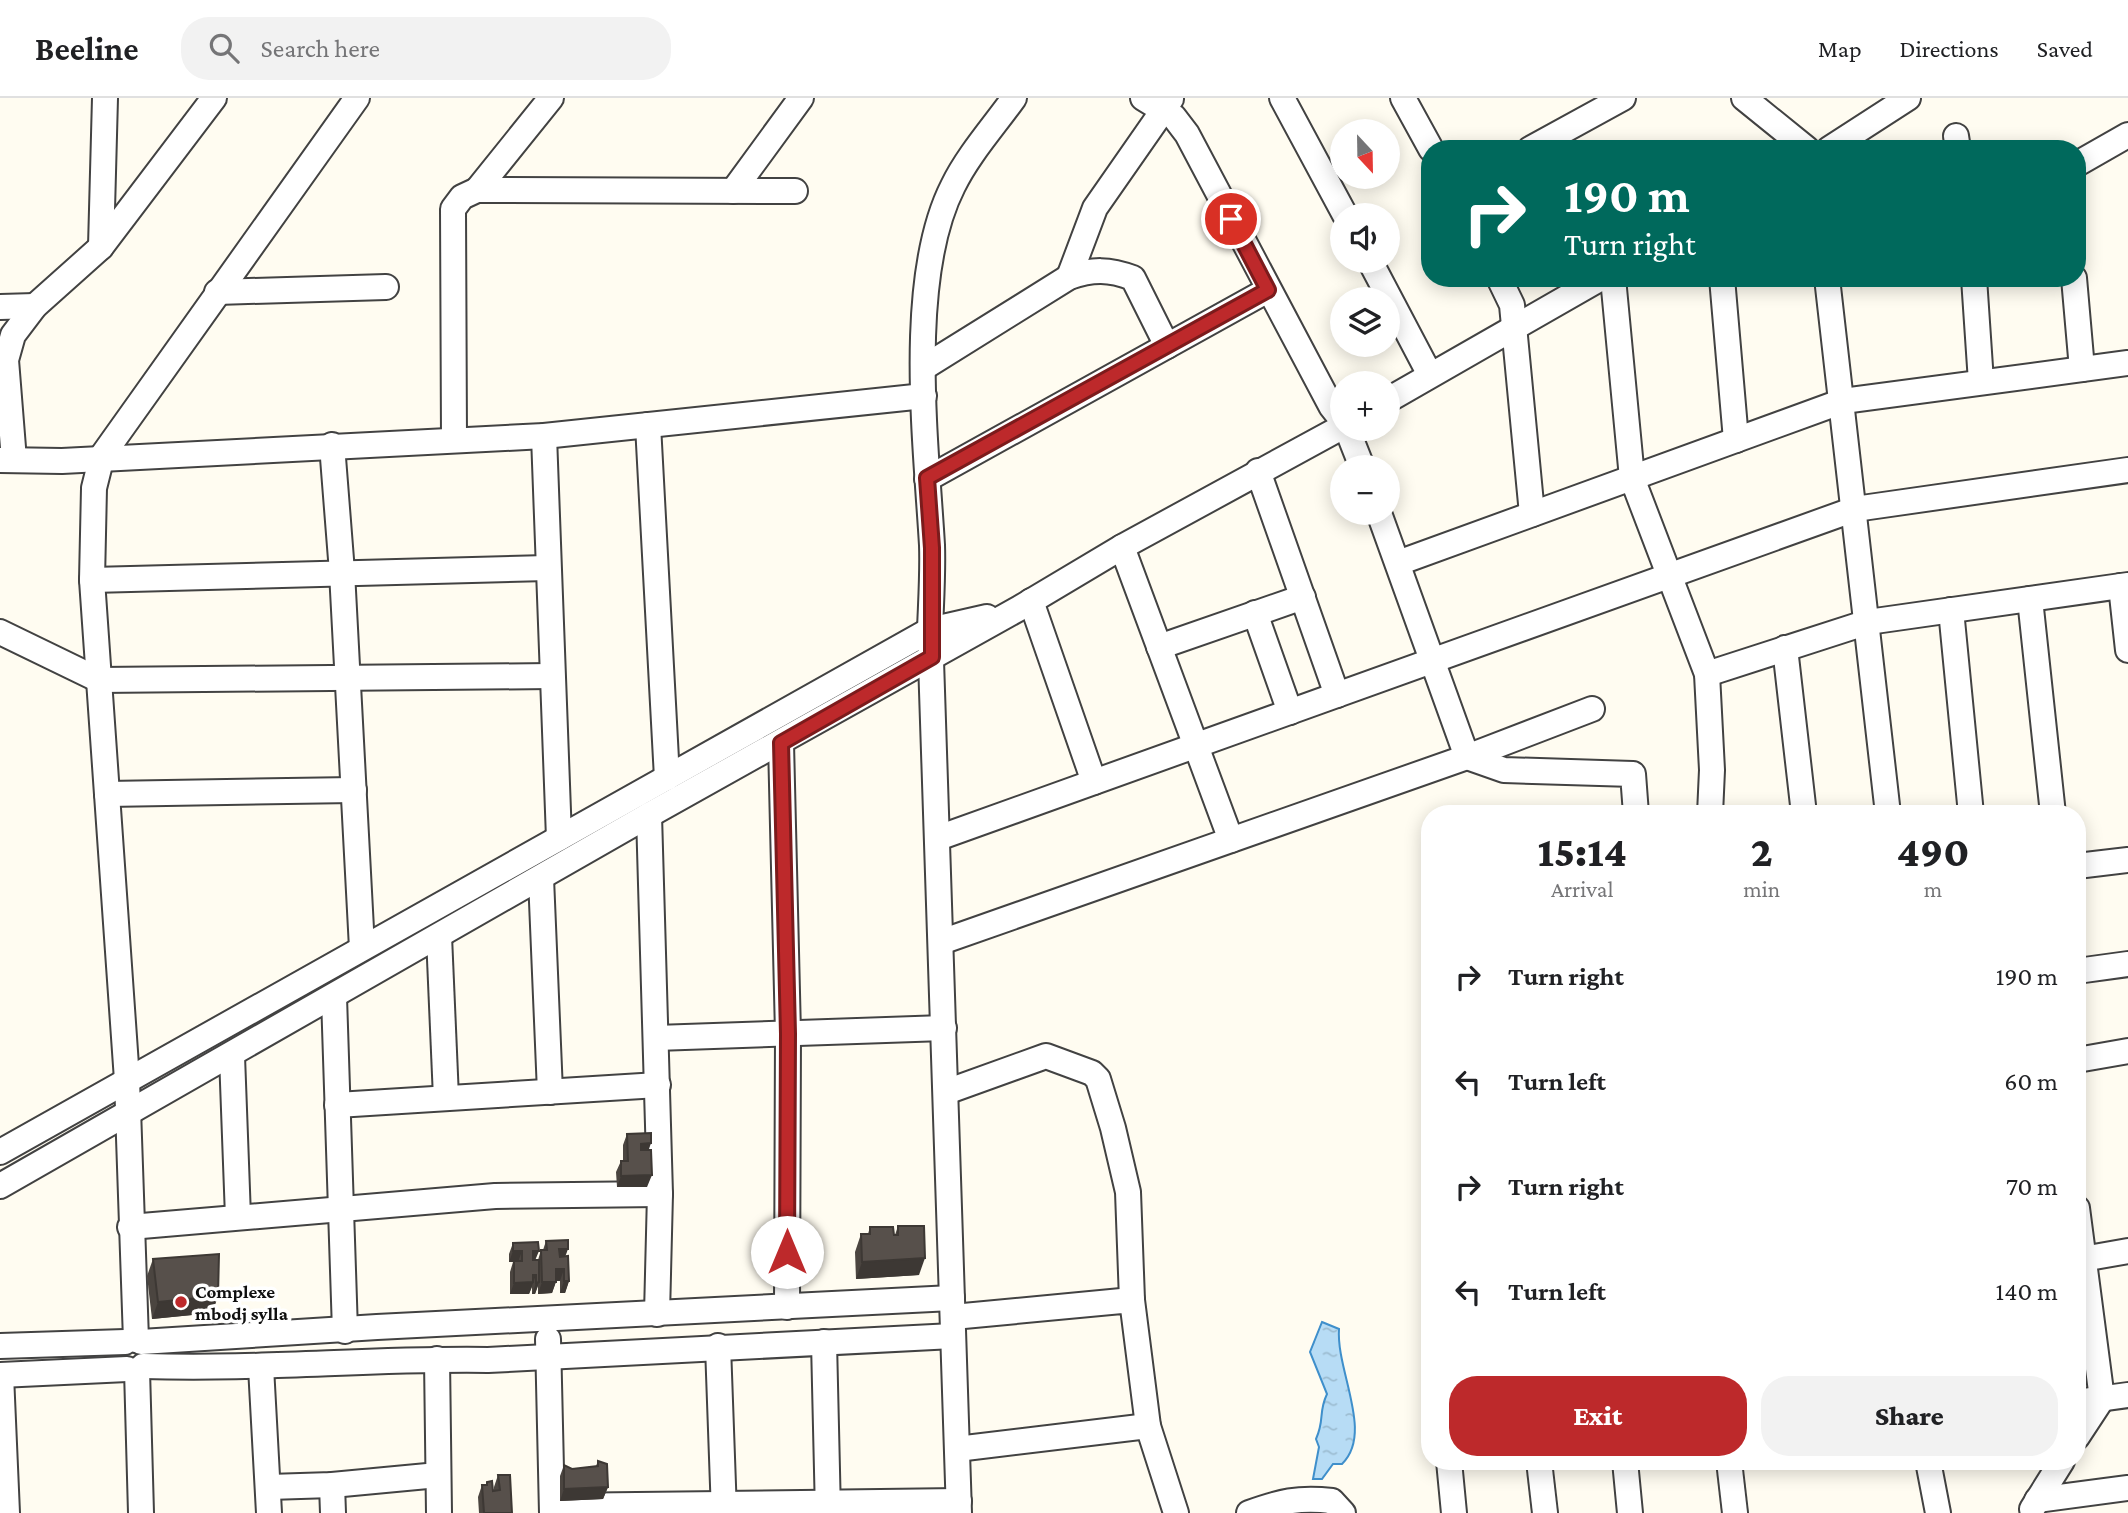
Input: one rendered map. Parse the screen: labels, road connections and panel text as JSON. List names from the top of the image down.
{
  "places": ["Complexe mbodj sylla"],
  "north": "bottom",
  "page": {
    "header": "Beeline",
    "search": "Search here",
    "nav": ["Map", "Directions", "Saved"],
    "map_buttons": ["+", "−"],
    "turn": ["190 m", "Turn right"],
    "eta": [
      "15:14",
      "Arrival",
      "2",
      "min",
      "490",
      "m"
    ],
    "list": [
      {
        "name": "Turn right",
        "value": "190 m"
      },
      {
        "name": "Turn left",
        "value": "60 m"
      },
      {
        "name": "Turn right",
        "value": "70 m"
      },
      {
        "name": "Turn left",
        "value": "140 m"
      }
    ],
    "buttons": ["Exit", "Share"]
  }
}
